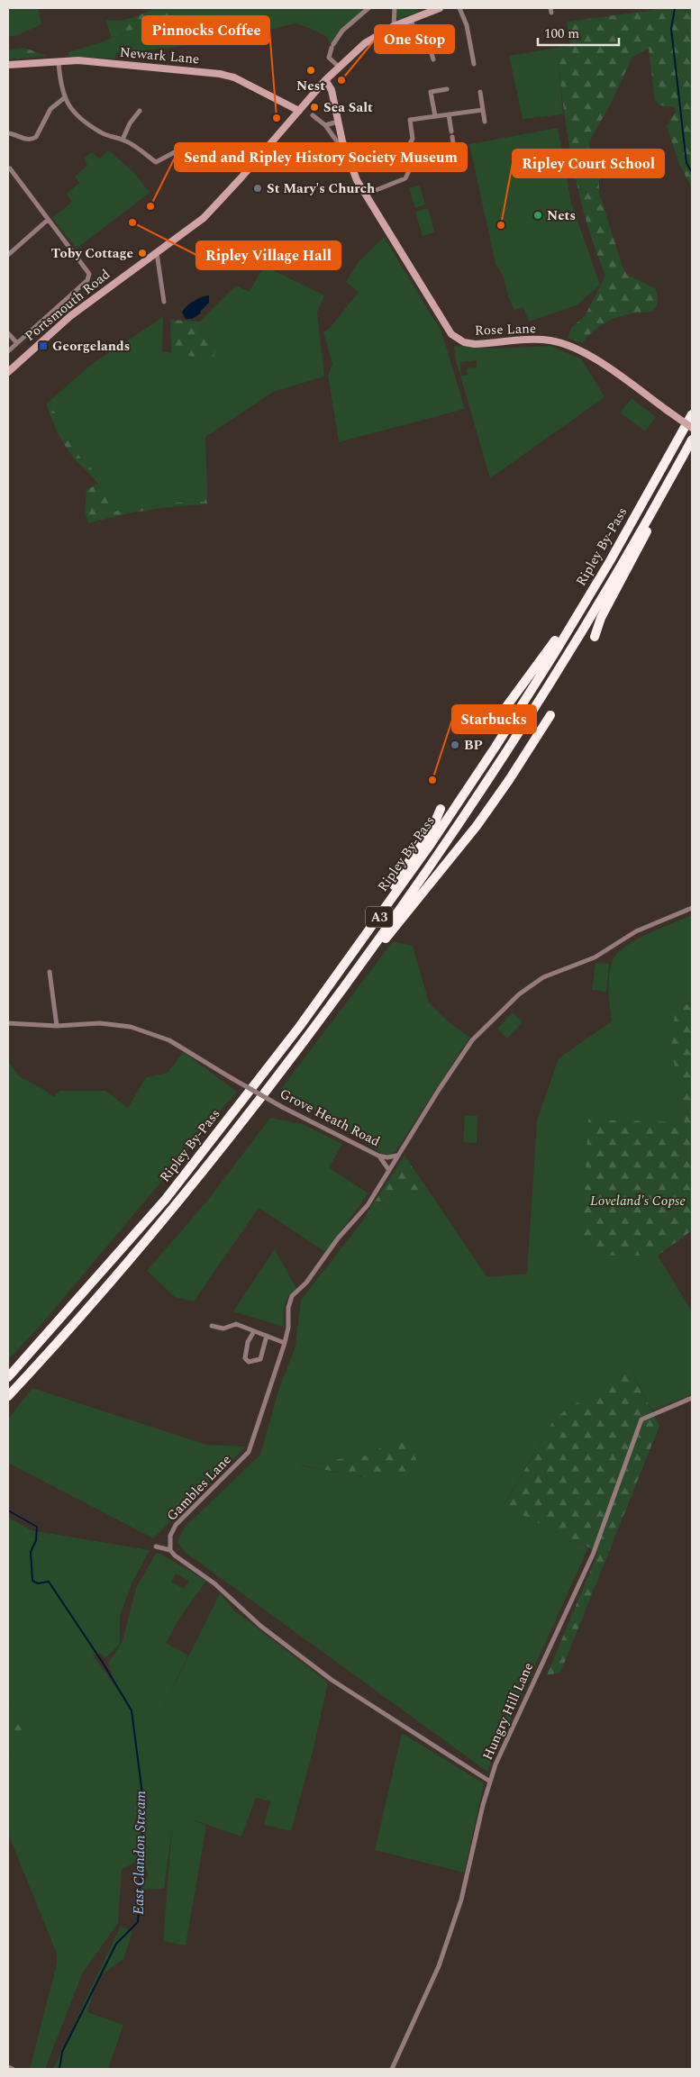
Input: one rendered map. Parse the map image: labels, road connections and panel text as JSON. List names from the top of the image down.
{
  "streets": {
    "highway": ["Ripley By-Pass", "A3"],
    "main road": ["Newark Lane", "Portsmouth Road", "Rose Lane"],
    "street": ["Grove Heath Road", "Gambles Lane", "Hungry Hill Lane"]
  },
  "crossings": [
    ["Newark Lane", "Portsmouth Road"],
    ["Portsmouth Road", "Rose Lane"],
    ["Grove Heath Road", "Gambles Lane"]
  ],
  "water": ["East Clandon Stream"],
  "parks": ["Loveland's Copse"],
  "places": {
    "other": [
      "Nest",
      "One Stop",
      "Sea Salt",
      "Pinnocks Coffee",
      "St Mary's Church",
      "Send and Ripley History Society Museum",
      "Nets",
      "Ripley Village Hall",
      "Ripley Court School",
      "Toby Cottage",
      "BP",
      "Starbucks"
    ],
    "transit": ["Georgelands"]
  },
  "scale_bar": "100 m"
}
